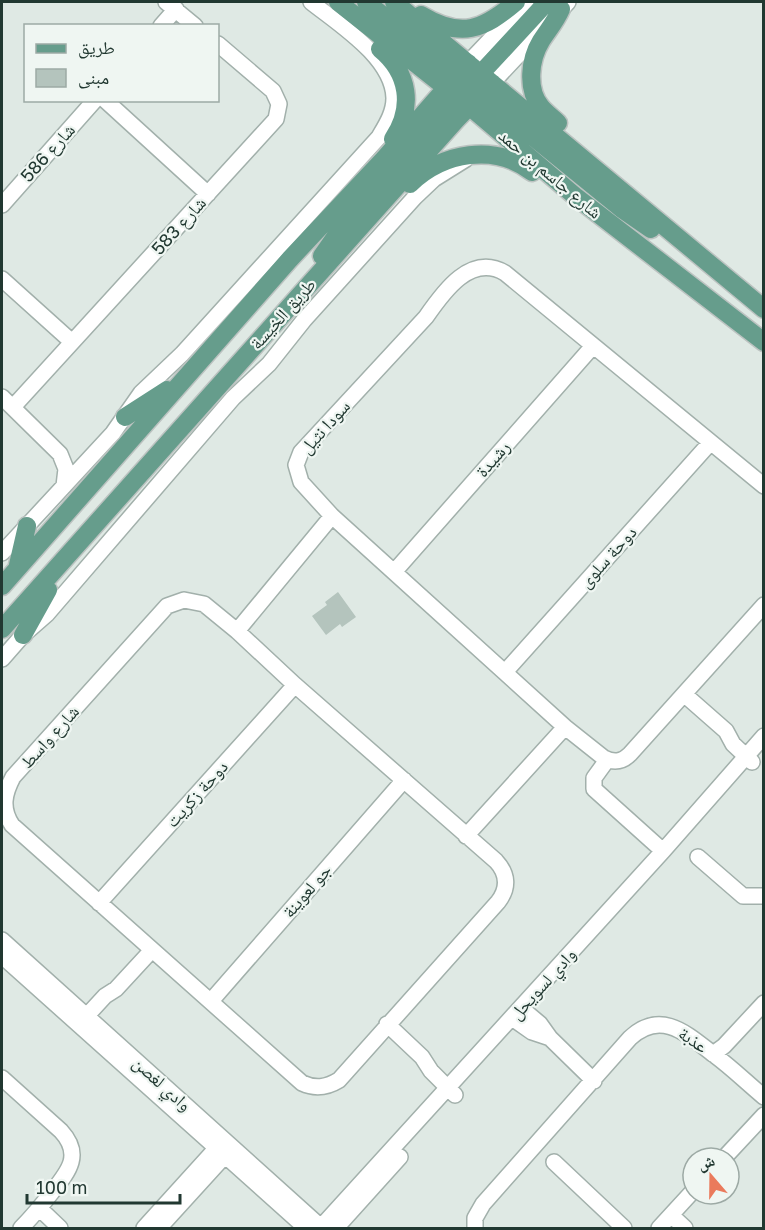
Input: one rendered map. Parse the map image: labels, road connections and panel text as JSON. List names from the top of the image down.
{
  "streets": {
    "main road": ["شارع جاسم بن حمد", "طريق الخيسة"],
    "street": [
      "شارع 586",
      "شارع 583",
      "سودا نثيل",
      "رشيدة",
      "دوحة سلوى",
      "شارع واسط",
      "دوحة زكريت",
      "جو لعوينة",
      "وادي لسويحل",
      "عذبة",
      "وادي لغصن"
    ]
  },
  "crossings": [
    ["شارع جاسم بن حمد", "طريق الخيسة"],
    ["سودا نثيل", "رشيدة"],
    ["سودا نثيل", "دوحة سلوى"],
    ["شارع واسط", "دوحة زكريت"],
    ["شارع واسط", "جو لعوينة"],
    ["وادي لسويحل", "وادي لغصن"]
  ],
  "legend": ["طريق", "مبنى"],
  "scale_bar": "100 m",
  "north": "top"
}
